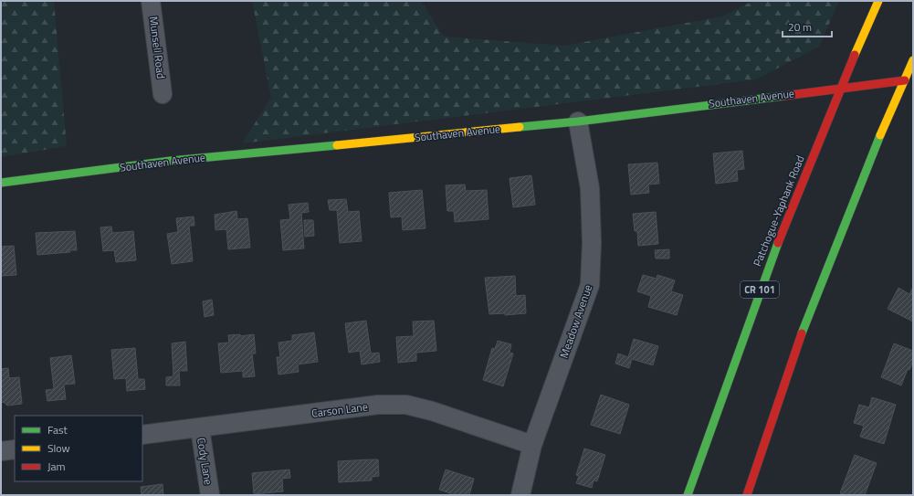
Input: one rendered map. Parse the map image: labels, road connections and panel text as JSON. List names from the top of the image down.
{
  "streets": {
    "main road": ["Southaven Avenue", "Patchogue-Yaphank Road", "CR 101"],
    "street": [
      "Munsell Road",
      "Meadow Avenue",
      "Carson Lane",
      "Cody Lane"
    ]
  },
  "crossings": [
    ["Southaven Avenue", "Patchogue-Yaphank Road"],
    ["Southaven Avenue", "Meadow Avenue"],
    ["Meadow Avenue", "Carson Lane"],
    ["Carson Lane", "Cody Lane"]
  ],
  "legend": ["Fast", "Slow", "Jam"],
  "scale_bar": "20 m"
}
